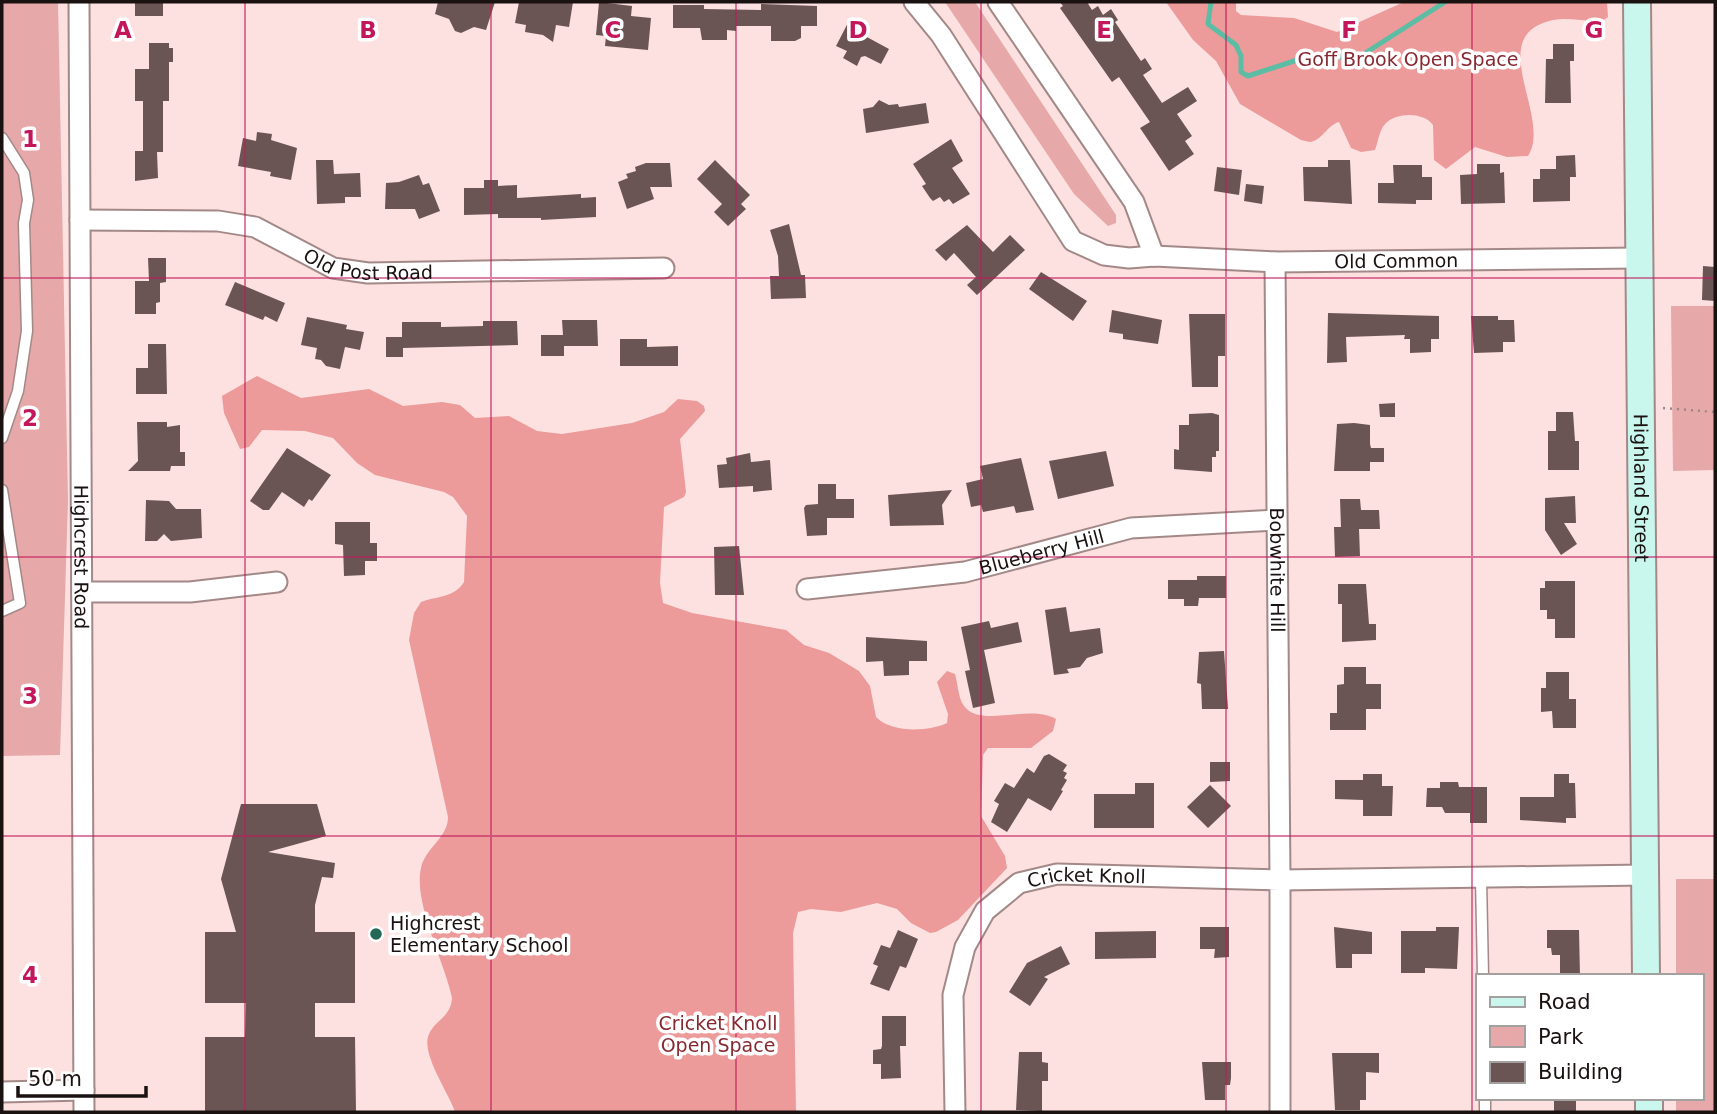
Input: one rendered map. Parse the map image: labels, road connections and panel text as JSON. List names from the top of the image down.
{
  "streets": {
    "main road": ["Highland Street"],
    "street": [
      "Old Post Road",
      "Old Common",
      "Blueberry Hill",
      "Highcrest Road",
      "Bobwhite Hill",
      "Cricket Knoll"
    ]
  },
  "crossings": [
    ["Old Post Road", "Highcrest Road"],
    ["Old Common", "Highland Street"],
    ["Old Common", "Bobwhite Hill"],
    ["Highland Street", "Cricket Knoll"],
    ["Blueberry Hill", "Bobwhite Hill"],
    ["Bobwhite Hill", "Cricket Knoll"]
  ],
  "parks": ["Goff Brook Open Space", "Cricket Knoll Open Space"],
  "places": ["Highcrest Elementary School"],
  "legend": ["Road", "Park", "Building"],
  "scale_bar": "50 m",
  "grid": {
    "columns": [
      "A",
      "B",
      "C",
      "D",
      "E",
      "F",
      "G"
    ],
    "rows": [
      "1",
      "2",
      "3",
      "4"
    ]
  }
}
